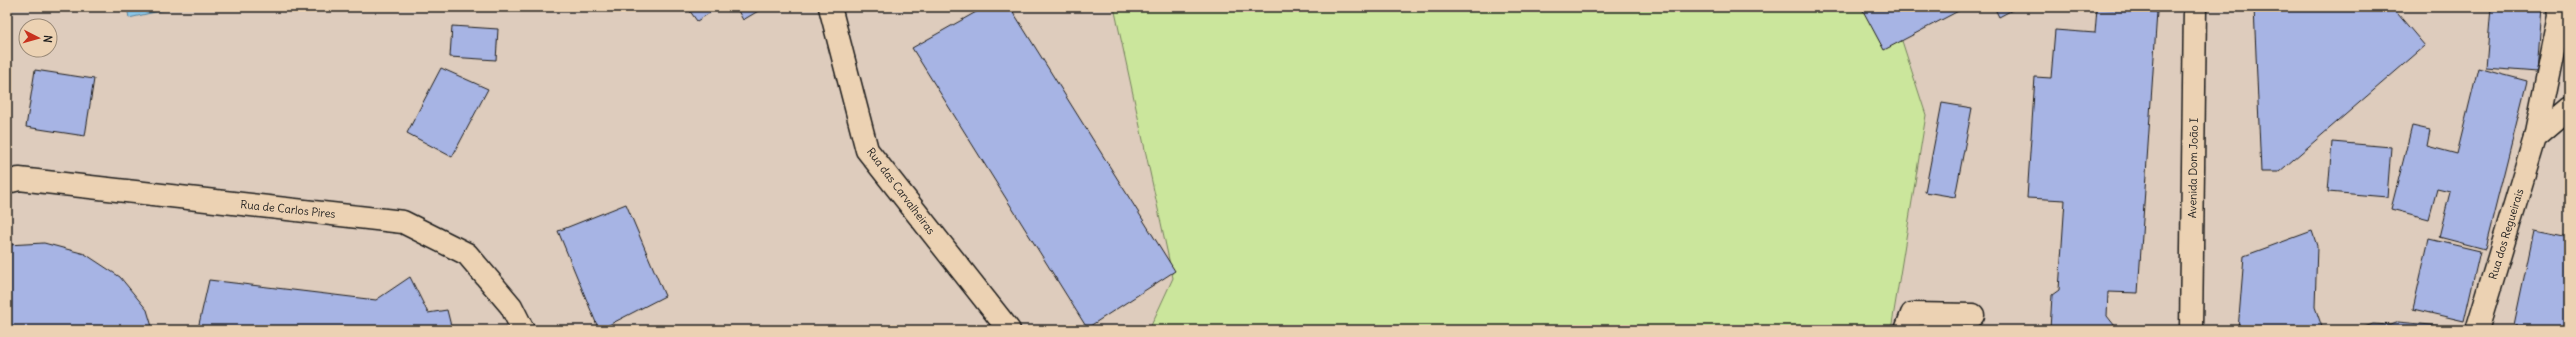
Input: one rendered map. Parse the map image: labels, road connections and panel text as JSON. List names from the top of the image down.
{
  "streets": {
    "street": [
      "Avenida Dom João I",
      "Rua das Carvalheiras",
      "Rua de Carlos Pires",
      "Rua dos Regueirais"
    ]
  },
  "north": "right"
}
